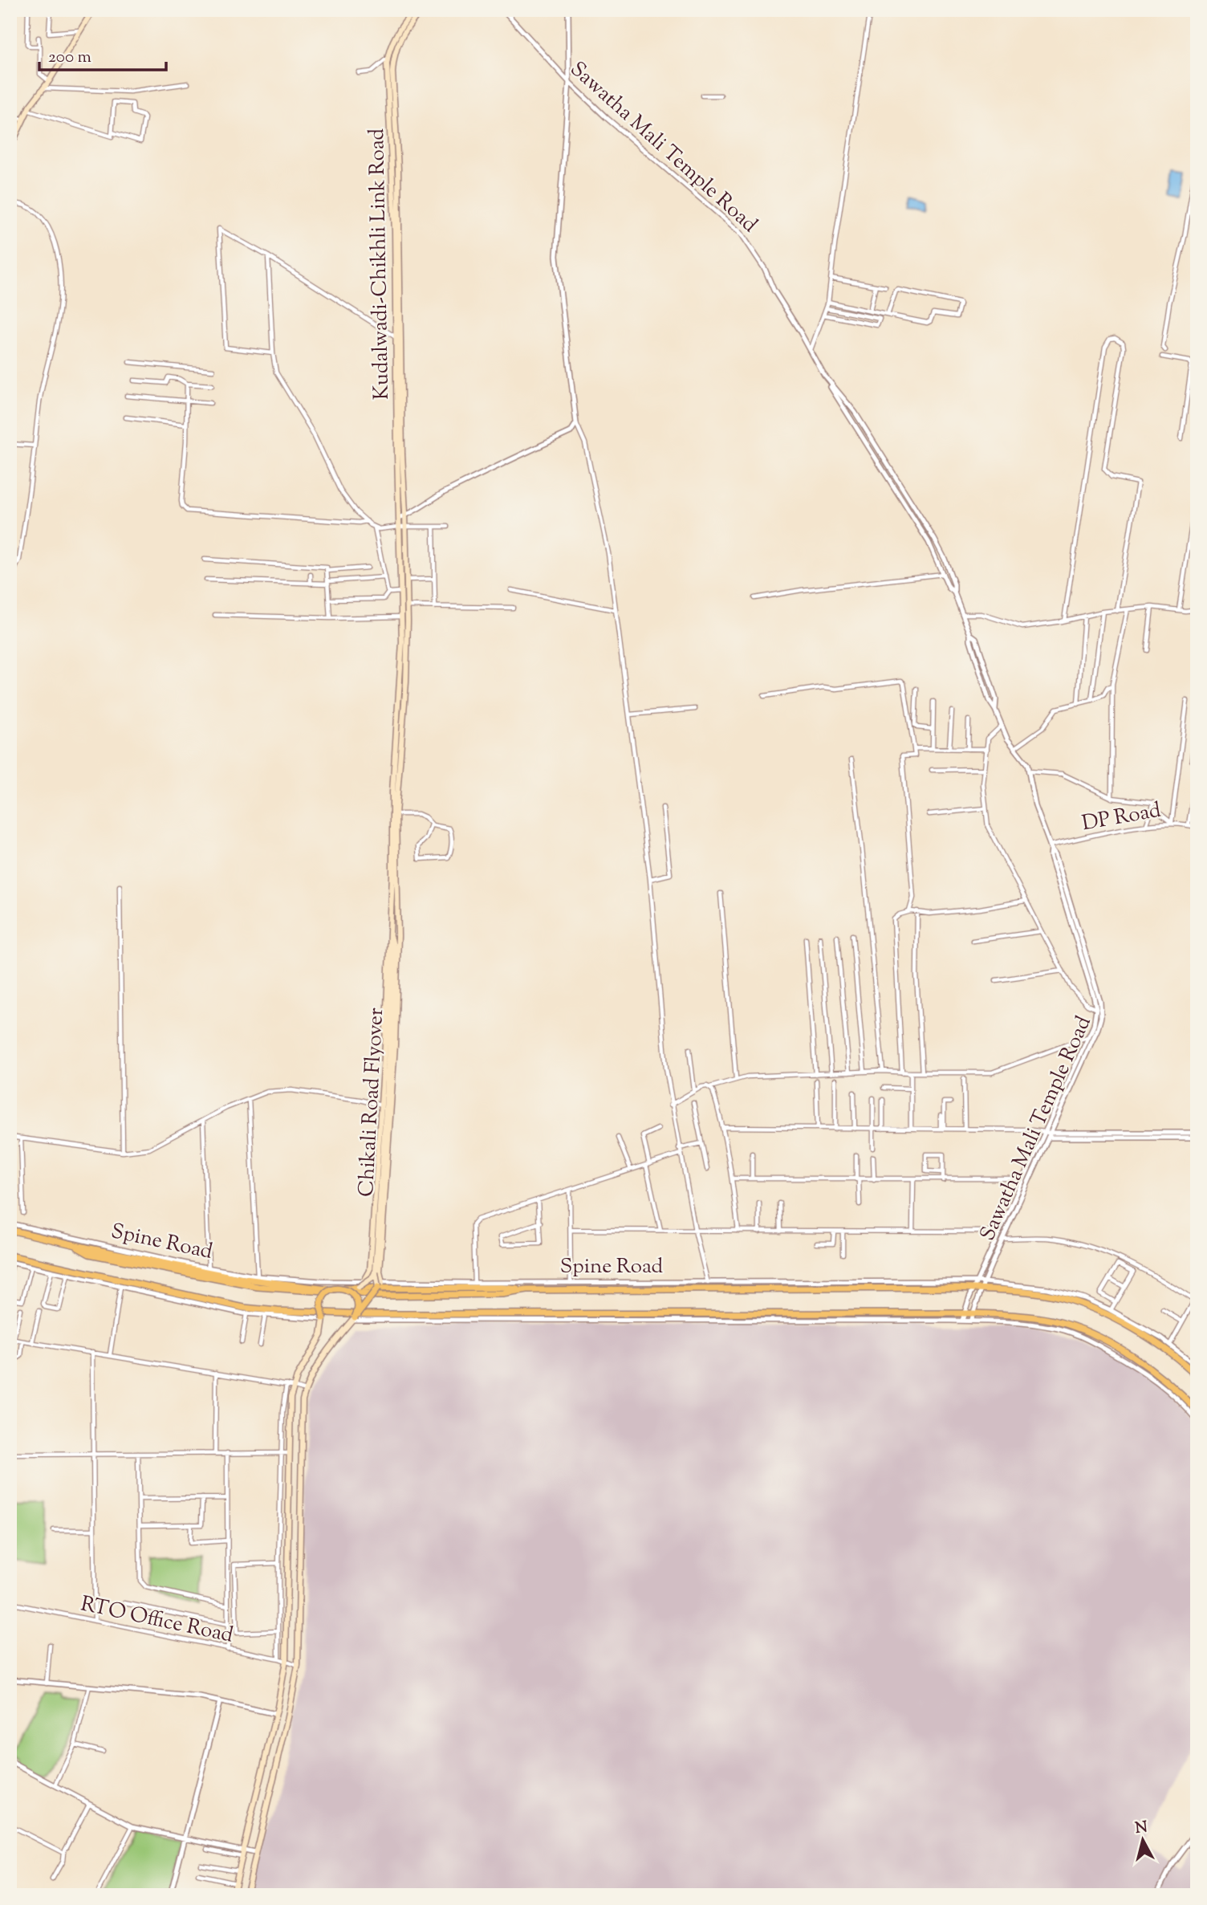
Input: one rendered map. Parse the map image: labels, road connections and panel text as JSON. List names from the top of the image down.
{
  "streets": {
    "main road": ["Kudalwadi-Chikhli Link Road", "Chikali Road Flyover", "Spine Road"],
    "street": ["Sawatha Mali Temple Road", "DP Road", "RTO Office Road"]
  },
  "crossings": [
    ["Sawatha Mali Temple Road", "DP Road"],
    ["Sawatha Mali Temple Road", "Spine Road"],
    ["Chikali Road Flyover", "Spine Road"]
  ],
  "scale_bar": "200 m",
  "north": "top"
}
